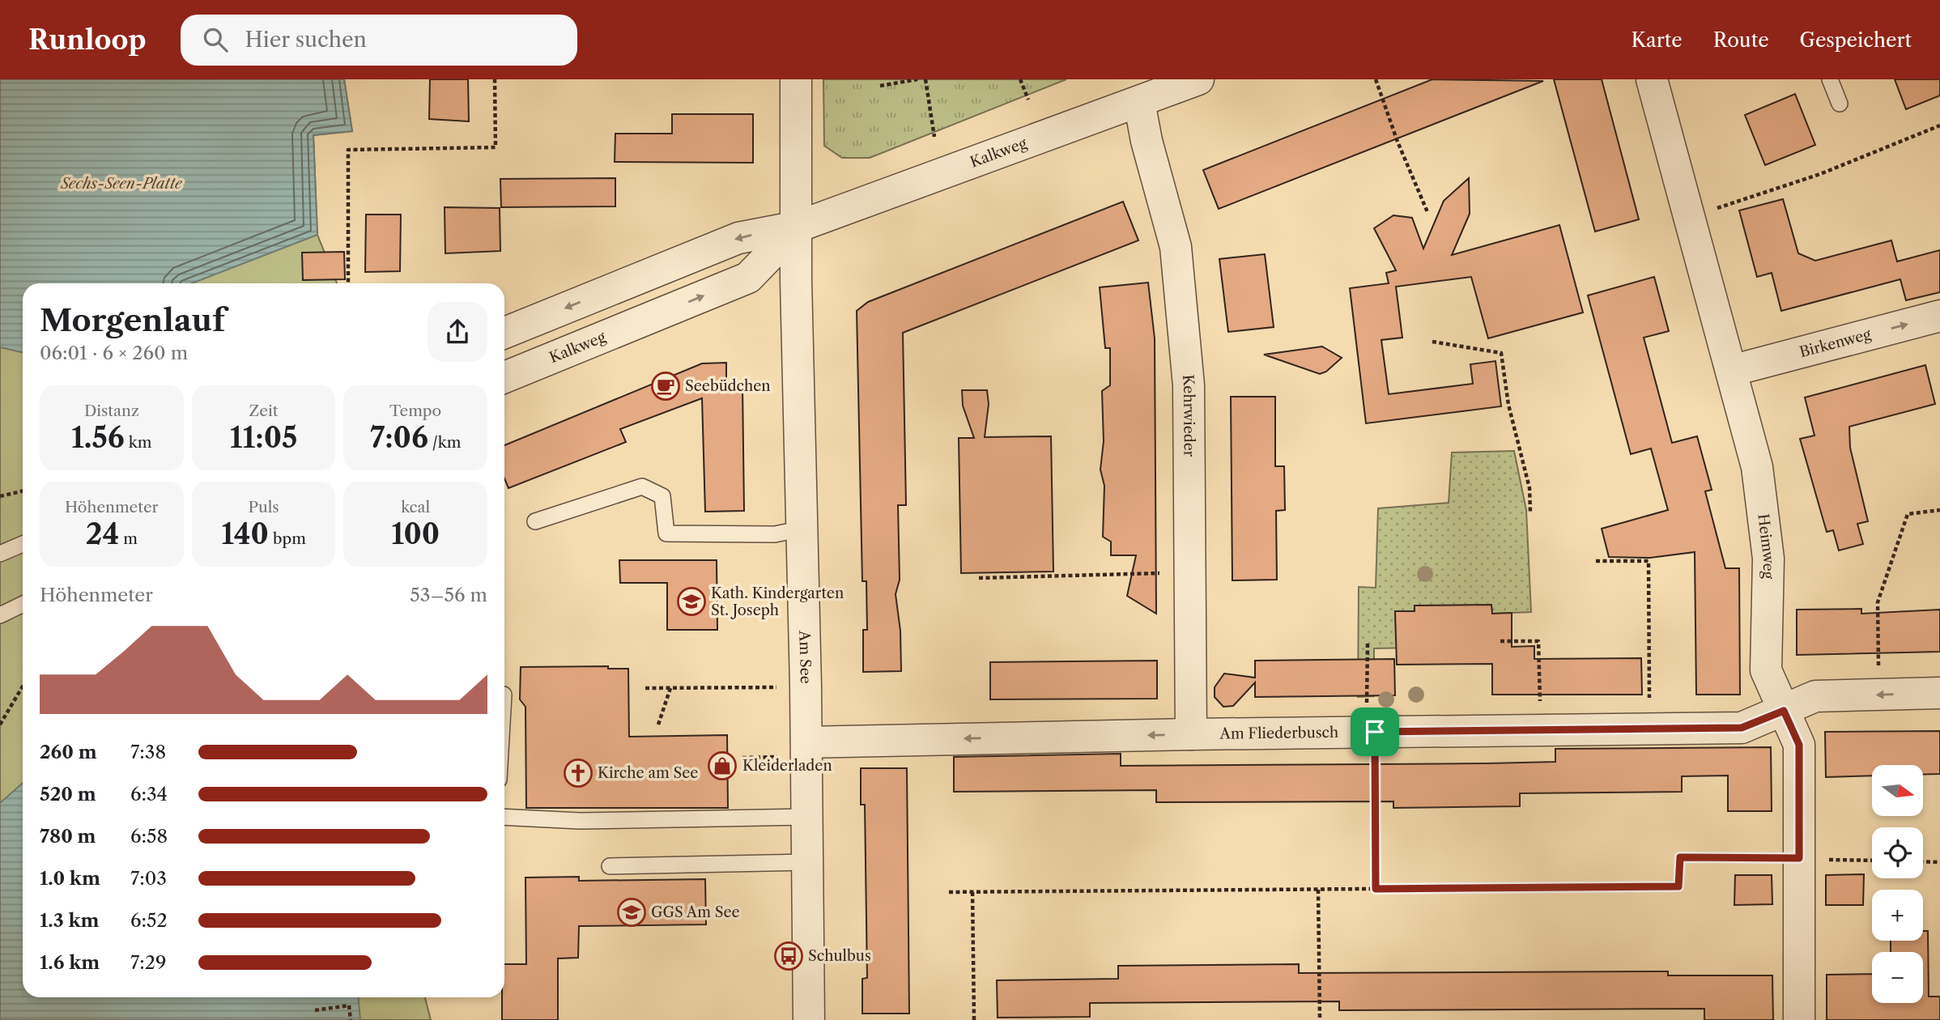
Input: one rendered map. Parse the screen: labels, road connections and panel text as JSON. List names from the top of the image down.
{
  "streets": {
    "street": [
      "Kalkweg",
      "Birkenweg",
      "Kehrwieder",
      "Heimweg",
      "Am See",
      "Am Fliederbusch"
    ]
  },
  "crossings": [
    ["Kalkweg", "Kehrwieder"],
    ["Kalkweg", "Am See"],
    ["Birkenweg", "Heimweg"],
    ["Kehrwieder", "Am Fliederbusch"],
    ["Heimweg", "Am Fliederbusch"],
    ["Am See", "Am Fliederbusch"]
  ],
  "one_way": ["Birkenweg", "Am Fliederbusch"],
  "parks": ["Sechs-Seen-Platte"],
  "places": {
    "cafe": ["Seebüdchen"],
    "school or university": ["Kath. Kindergarten St. Joseph", "GGS Am See"],
    "shop": ["Kleiderladen"],
    "church": ["Kirche am See"],
    "bus stop": ["Schulbus"]
  },
  "north": "right",
  "page": {
    "header": "Runloop",
    "search": "Hier suchen",
    "nav": ["Karte", "Route", "Gespeichert"],
    "heading": ["Morgenlauf", "06:01 · 6 × 260 m"],
    "stats": [
      ["Distanz", "1.56 km"],
      ["Zeit", "11:05"],
      ["Tempo", "7:06 /km"],
      ["Höhenmeter", "24 m"],
      ["Puls", "140 bpm"],
      ["kcal", "100"]
    ],
    "chart": ["Höhenmeter", "53–56 m"],
    "list": [
      {
        "name": "260 m",
        "note": "7:38"
      },
      {
        "name": "520 m",
        "note": "6:34"
      },
      {
        "name": "780 m",
        "note": "6:58"
      },
      {
        "name": "1.0 km",
        "note": "7:03"
      },
      {
        "name": "1.3 km",
        "note": "6:52"
      },
      {
        "name": "1.6 km",
        "note": "7:29"
      }
    ],
    "map_buttons": ["+", "−"]
  }
}
